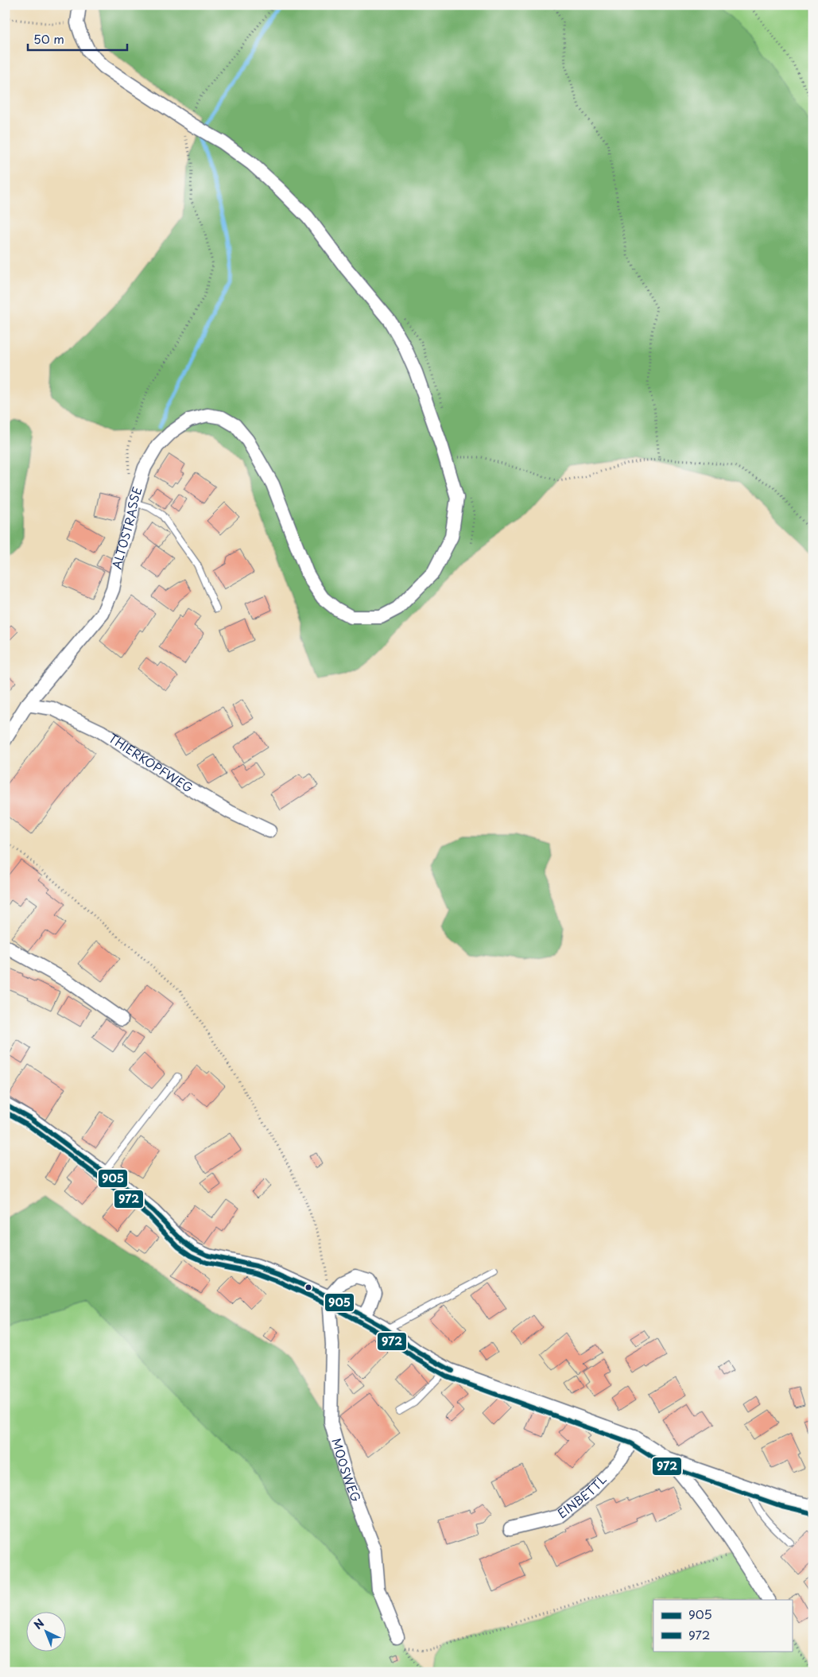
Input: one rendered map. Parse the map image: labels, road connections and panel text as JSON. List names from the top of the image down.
{
  "streets": {
    "street": [
      "ALTOSTRASSE",
      "THIERKOPFWEG",
      "MOOSWEG",
      "EINBETTL"
    ]
  },
  "crossings": [
    ["ALTOSTRASSE", "THIERKOPFWEG"]
  ],
  "lines": ["transit line 905", "transit line 972"],
  "legend": ["905", "972"],
  "scale_bar": "50 m",
  "north": "top left"
}
